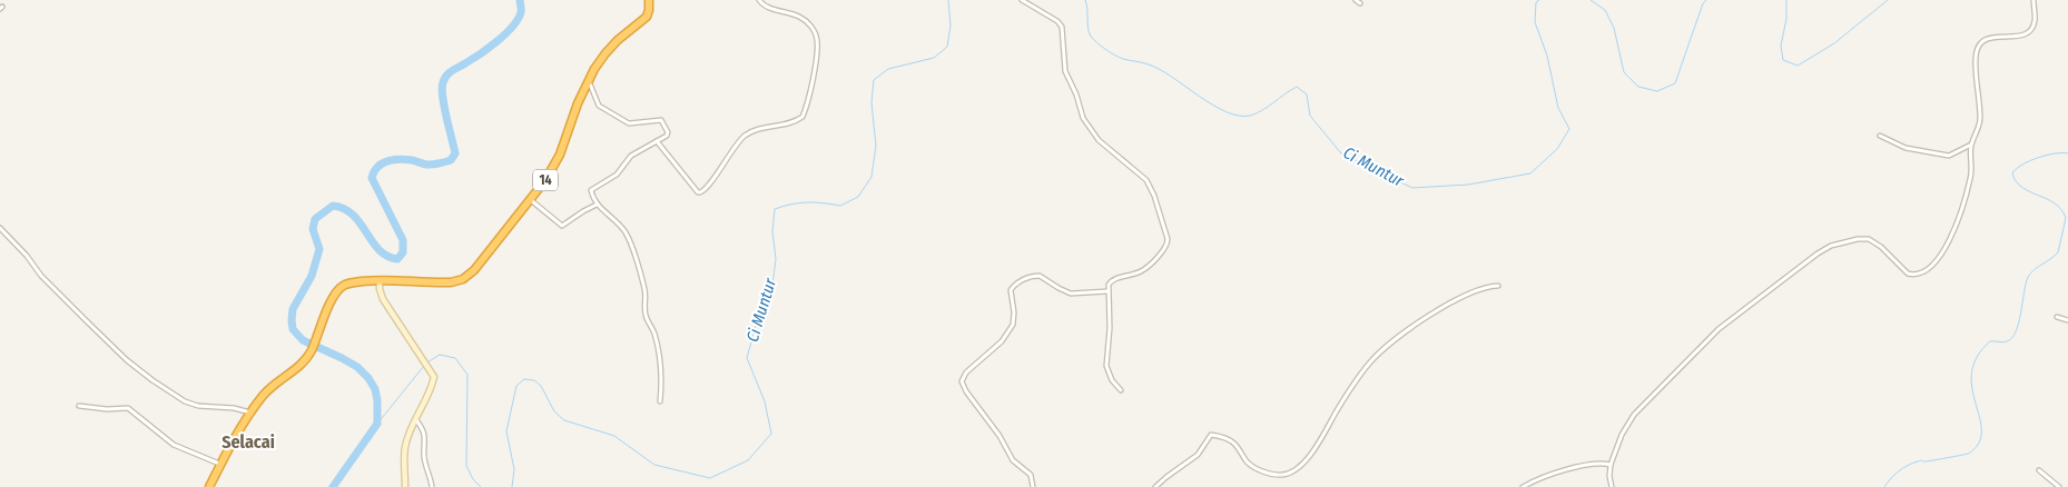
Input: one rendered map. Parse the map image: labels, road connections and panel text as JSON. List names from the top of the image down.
{
  "streets": {
    "highway": ["14"]
  },
  "districts": ["Selacai"],
  "water": ["Ci Muntur"]
}
